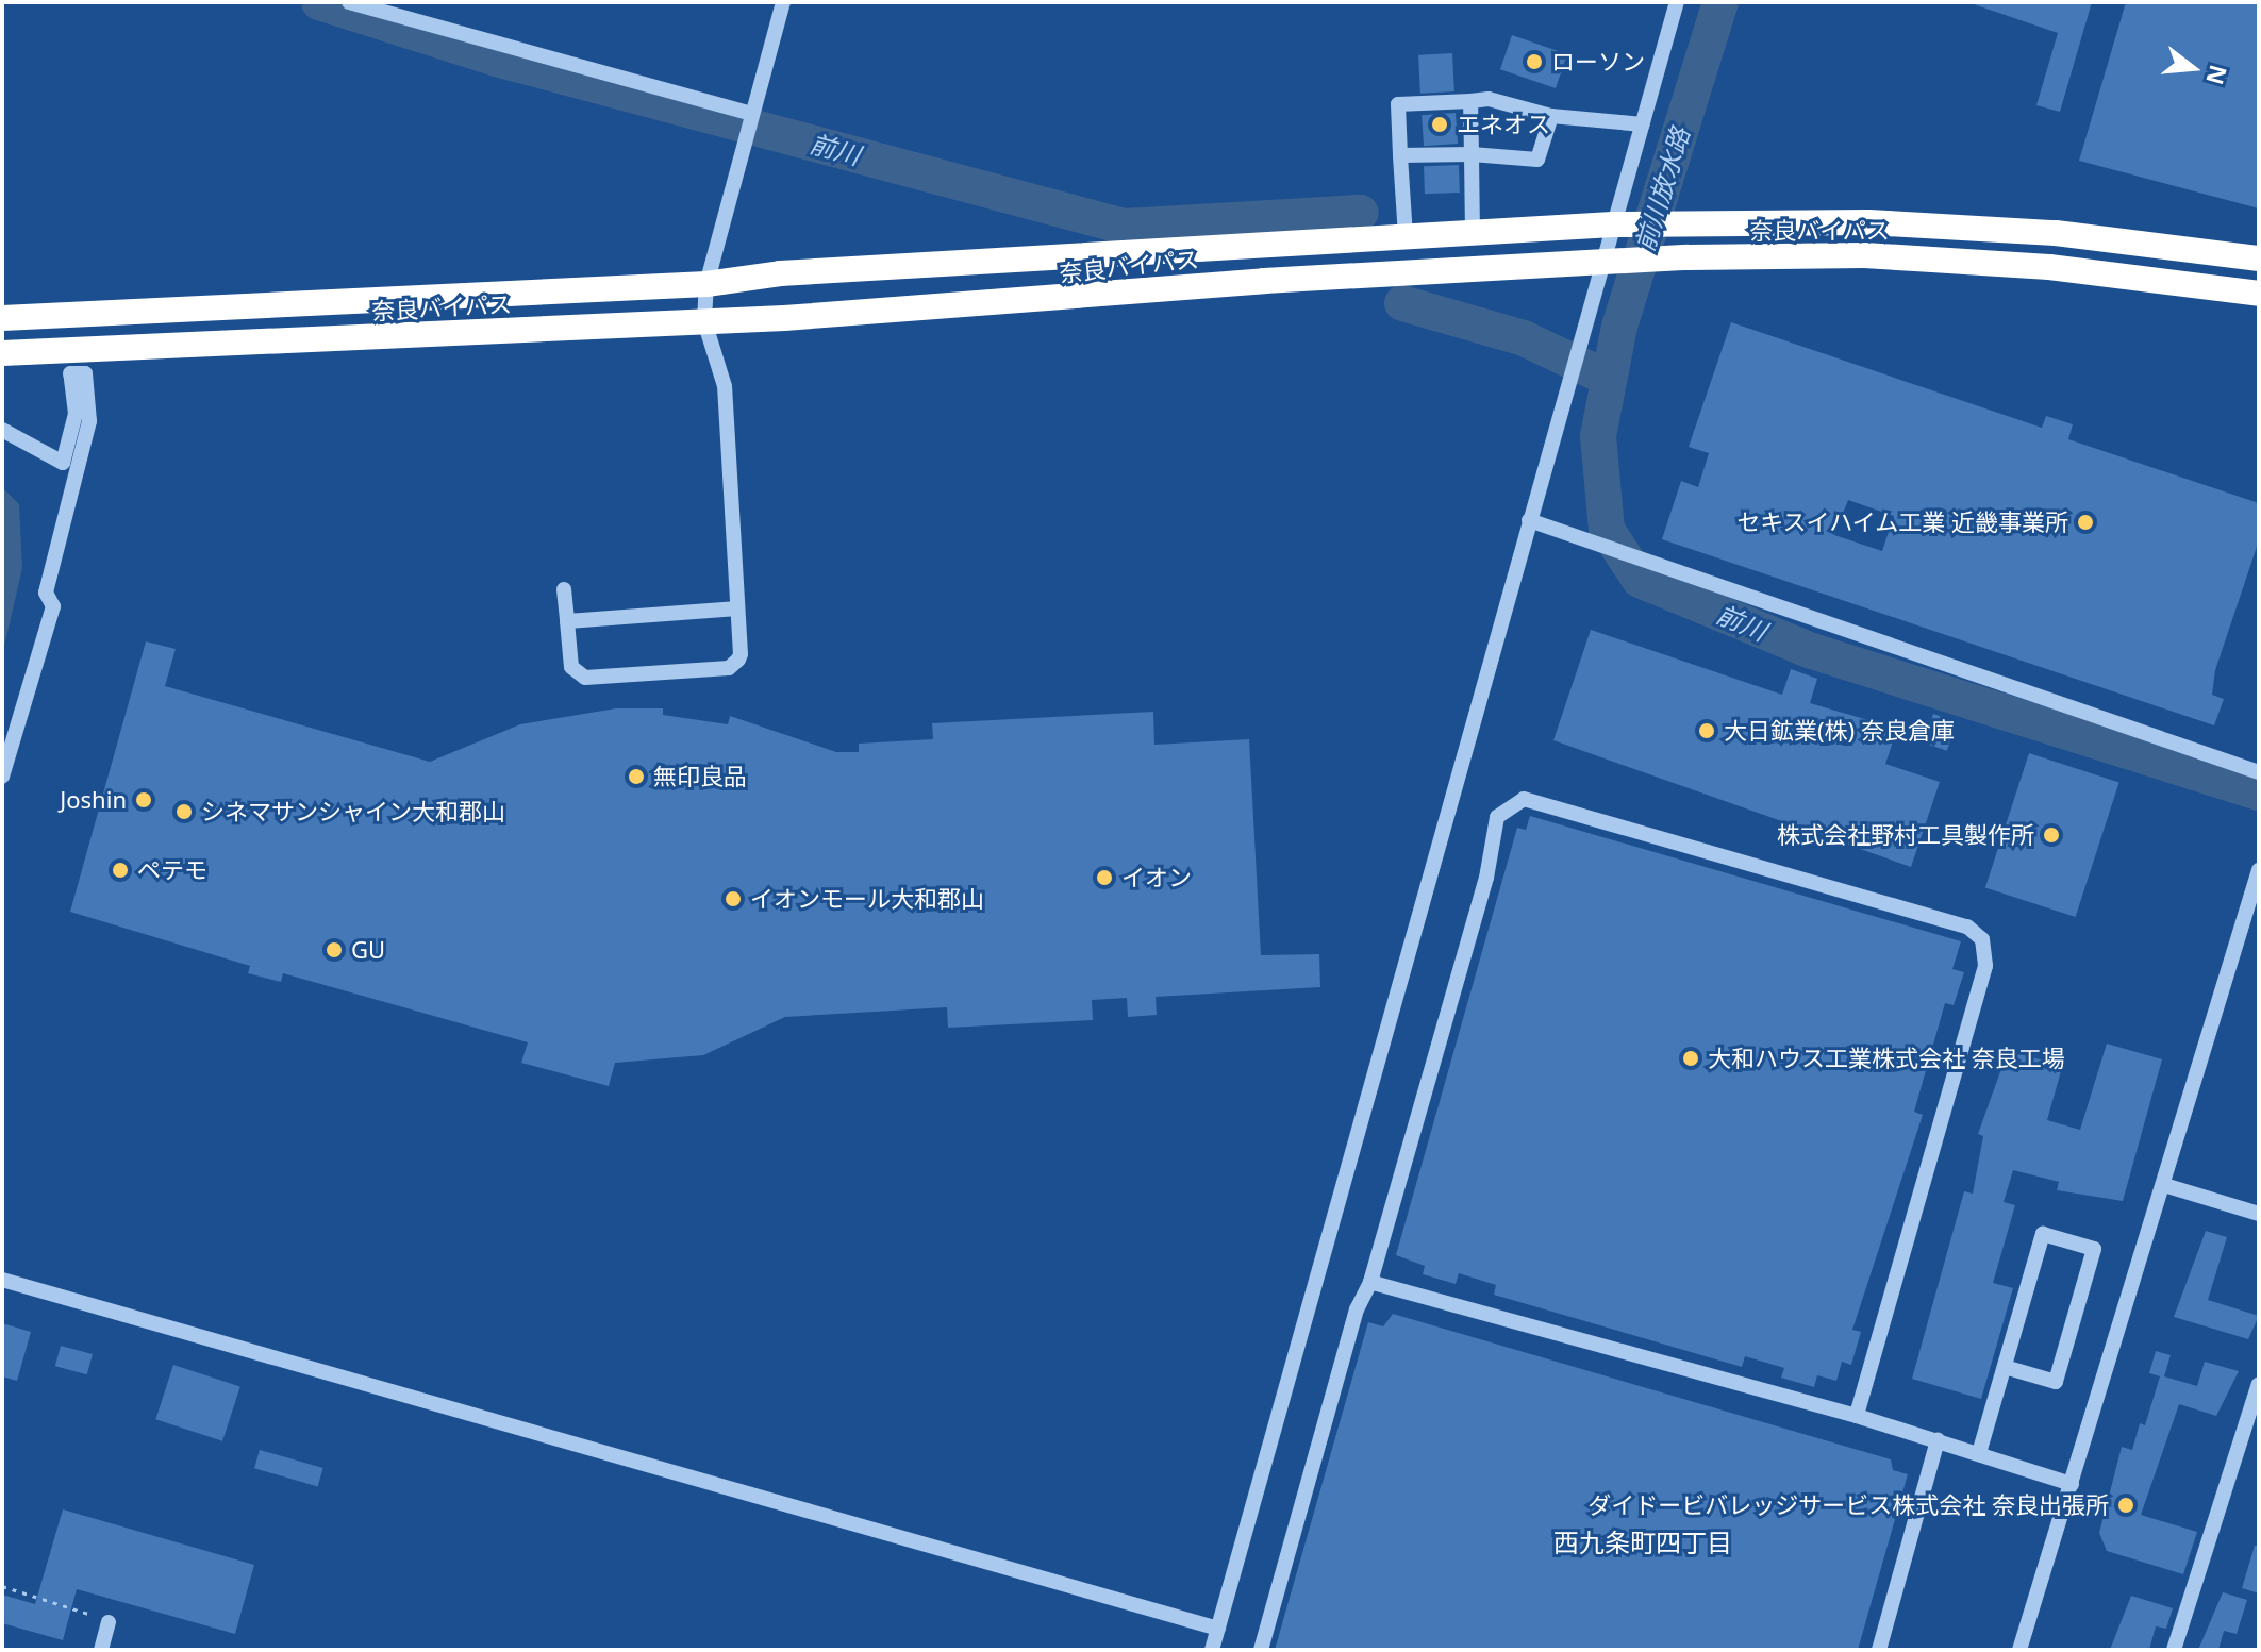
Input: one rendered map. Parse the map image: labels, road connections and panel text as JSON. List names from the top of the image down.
{
  "streets": {
    "highway": ["奈良バイパス"]
  },
  "districts": ["西九条町四丁目"],
  "water": ["前川", "前川放水路"],
  "places": [
    "ローソン",
    "エネオス",
    "セキスイハイム工業 近畿事業所",
    "大日鉱業(株) 奈良倉庫",
    "無印良品",
    "Joshin",
    "シネマサンシャイン大和郡山",
    "株式会社野村工具製作所",
    "ペテモ",
    "イオン",
    "イオンモール大和郡山",
    "GU",
    "大和ハウス工業株式会社 奈良工場",
    "ダイドービバレッジサービス株式会社 奈良出張所"
  ],
  "north": "right"
}
